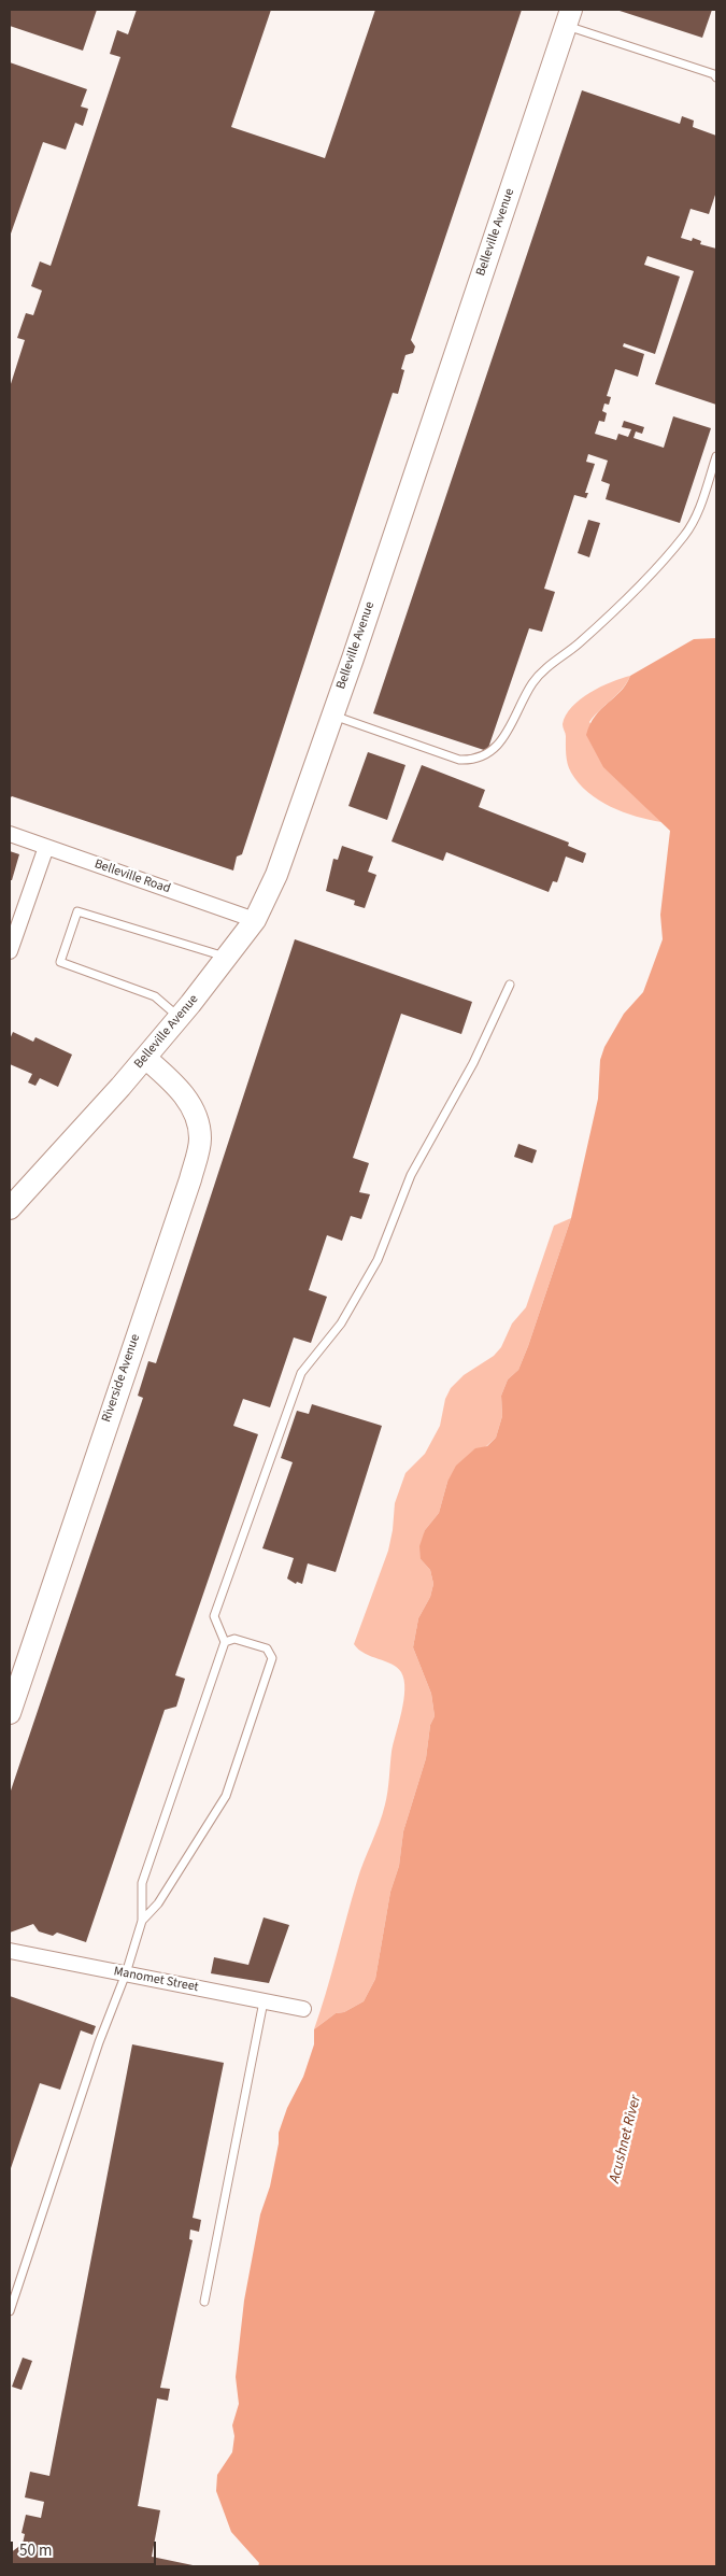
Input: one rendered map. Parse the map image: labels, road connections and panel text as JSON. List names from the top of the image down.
{
  "streets": {
    "main road": ["Belleville Avenue", "Riverside Avenue"],
    "street": ["Belleville Road", "Manomet Street"]
  },
  "crossings": [
    ["Belleville Avenue", "Belleville Road"],
    ["Belleville Avenue", "Riverside Avenue"]
  ],
  "water": ["Acushnet River"],
  "scale_bar": "50 m"
}
